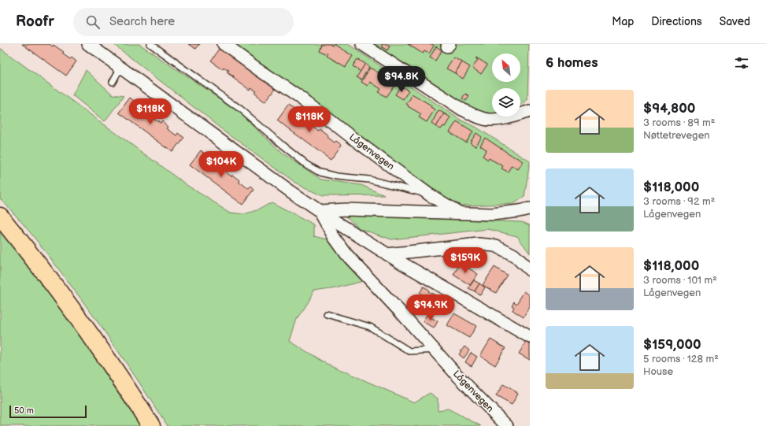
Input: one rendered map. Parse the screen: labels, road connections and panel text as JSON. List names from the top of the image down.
{
  "streets": {
    "street": ["Lågenvegen"]
  },
  "scale_bar": "50 m",
  "north": "top left",
  "page": {
    "header": "Roofr",
    "search": "Search here",
    "nav": ["Map", "Directions", "Saved"],
    "heading": "6 homes",
    "price": [
      "$94.8K",
      "$118K",
      "$118K",
      "$104K",
      "$159K",
      "$94.9K"
    ],
    "list": [
      {
        "name": "$94,800",
        "note": "3 rooms · 89 m² · Nøttetrevegen"
      },
      {
        "name": "$118,000",
        "note": "3 rooms · 92 m² · Lågenvegen"
      },
      {
        "name": "$118,000",
        "note": "3 rooms · 101 m² · Lågenvegen"
      },
      {
        "name": "$159,000",
        "note": "5 rooms · 128 m² · House"
      }
    ],
    "scale": "50 m"
  }
}
